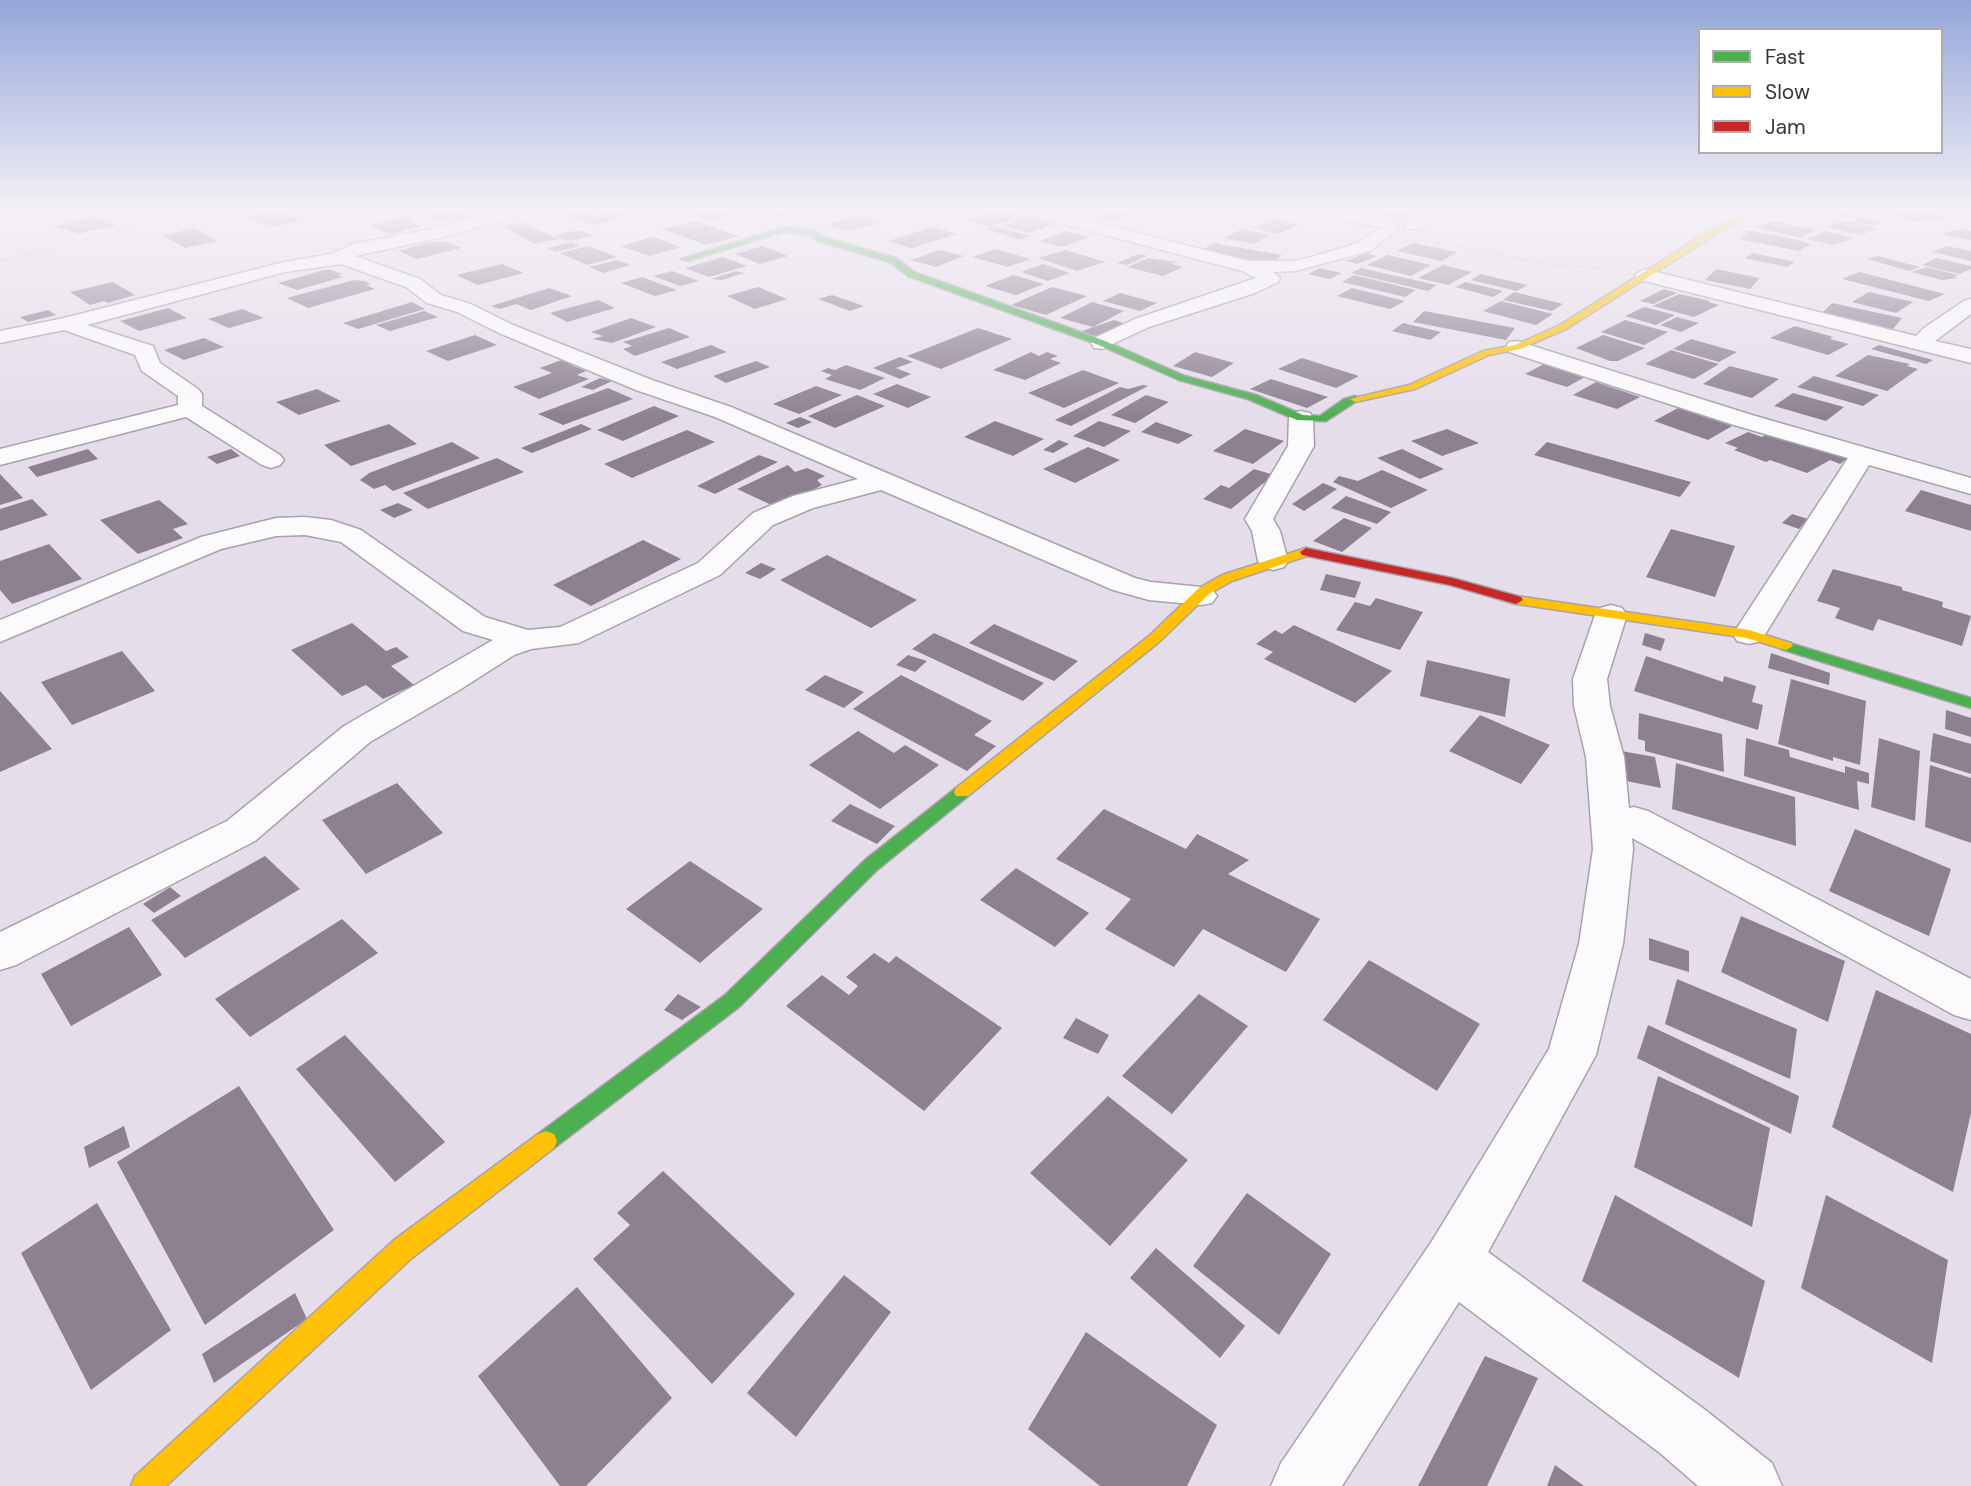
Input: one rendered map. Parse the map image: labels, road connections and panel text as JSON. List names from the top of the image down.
{
  "legend": ["Fast", "Slow", "Jam"]
}
